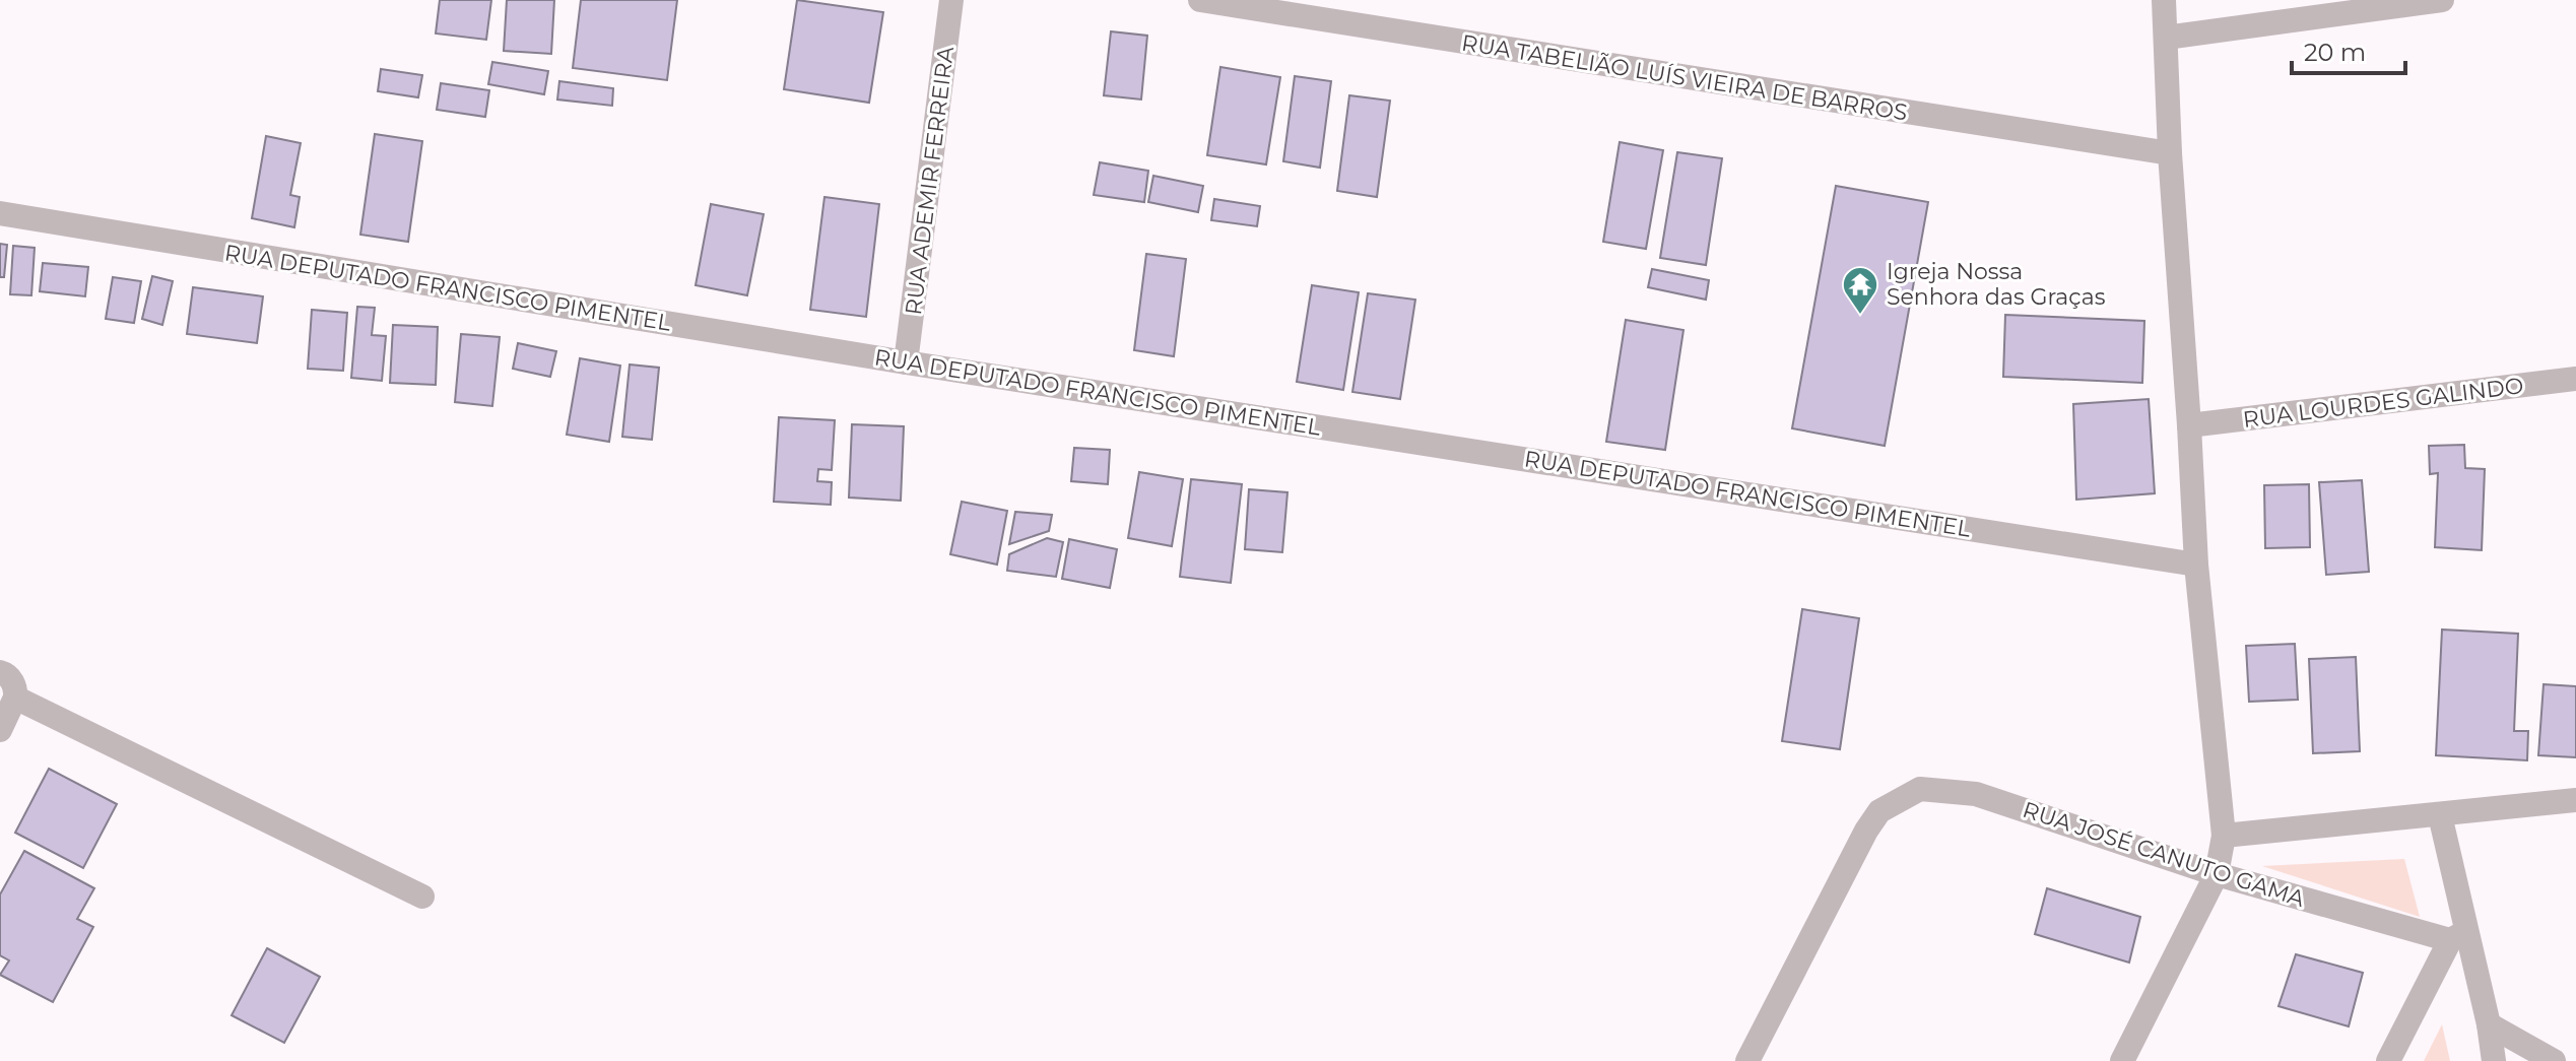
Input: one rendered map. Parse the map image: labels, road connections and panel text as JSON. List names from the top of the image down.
{
  "streets": {
    "street": [
      "RUA TABELIÃO LUÍS VIEIRA DE BARROS",
      "RUA ADEMIR FERREIRA",
      "RUA DEPUTADO FRANCISCO PIMENTEL",
      "RUA LOURDES GALINDO",
      "RUA JOSÉ CANUTO GAMA"
    ]
  },
  "crossings": [
    ["RUA ADEMIR FERREIRA", "RUA DEPUTADO FRANCISCO PIMENTEL"]
  ],
  "places": {
    "temple": ["Igreja Nossa Senhora das Graças"]
  },
  "scale_bar": "20 m"
}
